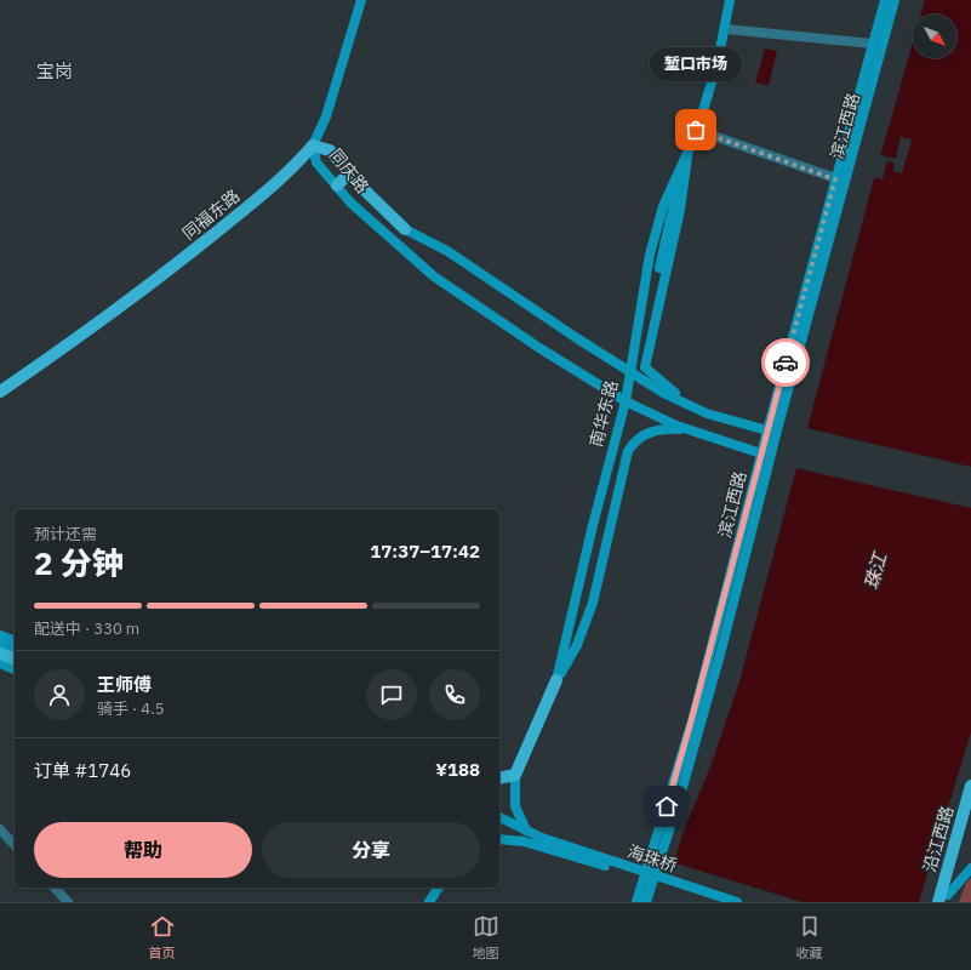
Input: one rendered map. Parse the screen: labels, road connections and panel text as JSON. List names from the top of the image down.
{
  "streets": {
    "main road": [
      "滨江西路",
      "同庆路",
      "同福东路",
      "南华东路",
      "沿江西路",
      "海珠桥"
    ]
  },
  "crossings": [
    ["滨江西路", "同庆路"],
    ["同庆路", "同福东路"],
    ["同庆路", "南华东路"]
  ],
  "districts": ["宝岗"],
  "water": ["珠江"],
  "places": ["堑口市场"],
  "north": "bottom right",
  "page": {
    "bubble": "堑口市场",
    "heading": ["2 分钟", "预计还需", "17:37–17:42"],
    "panel": [
      "王师傅",
      "骑手 · 4.5",
      "订单 #1746",
      "¥188"
    ],
    "bar": "配送中 · 330 m",
    "buttons": ["帮助", "分享"],
    "tabs": ["首页", "地图", "收藏"]
  }
}
